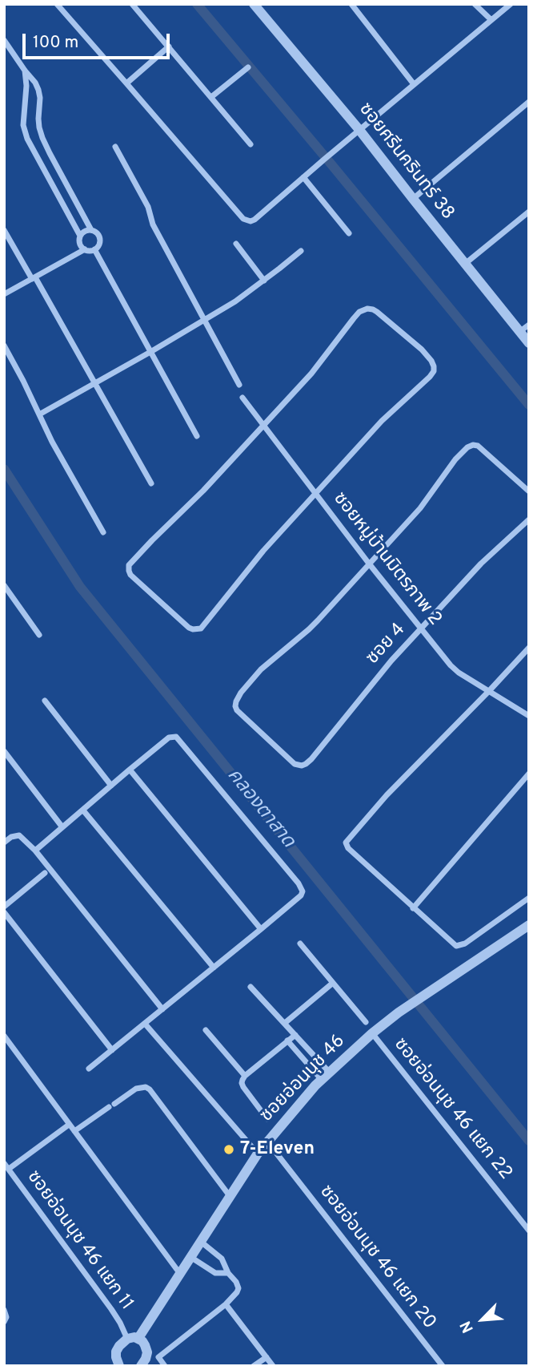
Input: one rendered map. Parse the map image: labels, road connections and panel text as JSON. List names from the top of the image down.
{
  "streets": {
    "street": [
      "ซอยศรีนครินทร์ 38",
      "ซอยหมู่บ้านมิตรภาพ 2",
      "ซอย 4",
      "ซอยอ่อนนุช 46",
      "ซอยอ่อนนุช 46 แยก 22",
      "ซอยอ่อนนุช 46 แยก 11",
      "ซอยอ่อนนุช 46 แยก 20"
    ]
  },
  "crossings": [
    ["ซอยหมู่บ้านมิตรภาพ 2", "ซอย 4"],
    ["ซอยอ่อนนุช 46", "ซอยอ่อนนุช 46 แยก 22"],
    ["ซอยอ่อนนุช 46", "ซอยอ่อนนุช 46 แยก 20"]
  ],
  "water": ["คลองตาสาด"],
  "places": ["7-Eleven"],
  "scale_bar": "100 m",
  "north": "bottom left"
}
